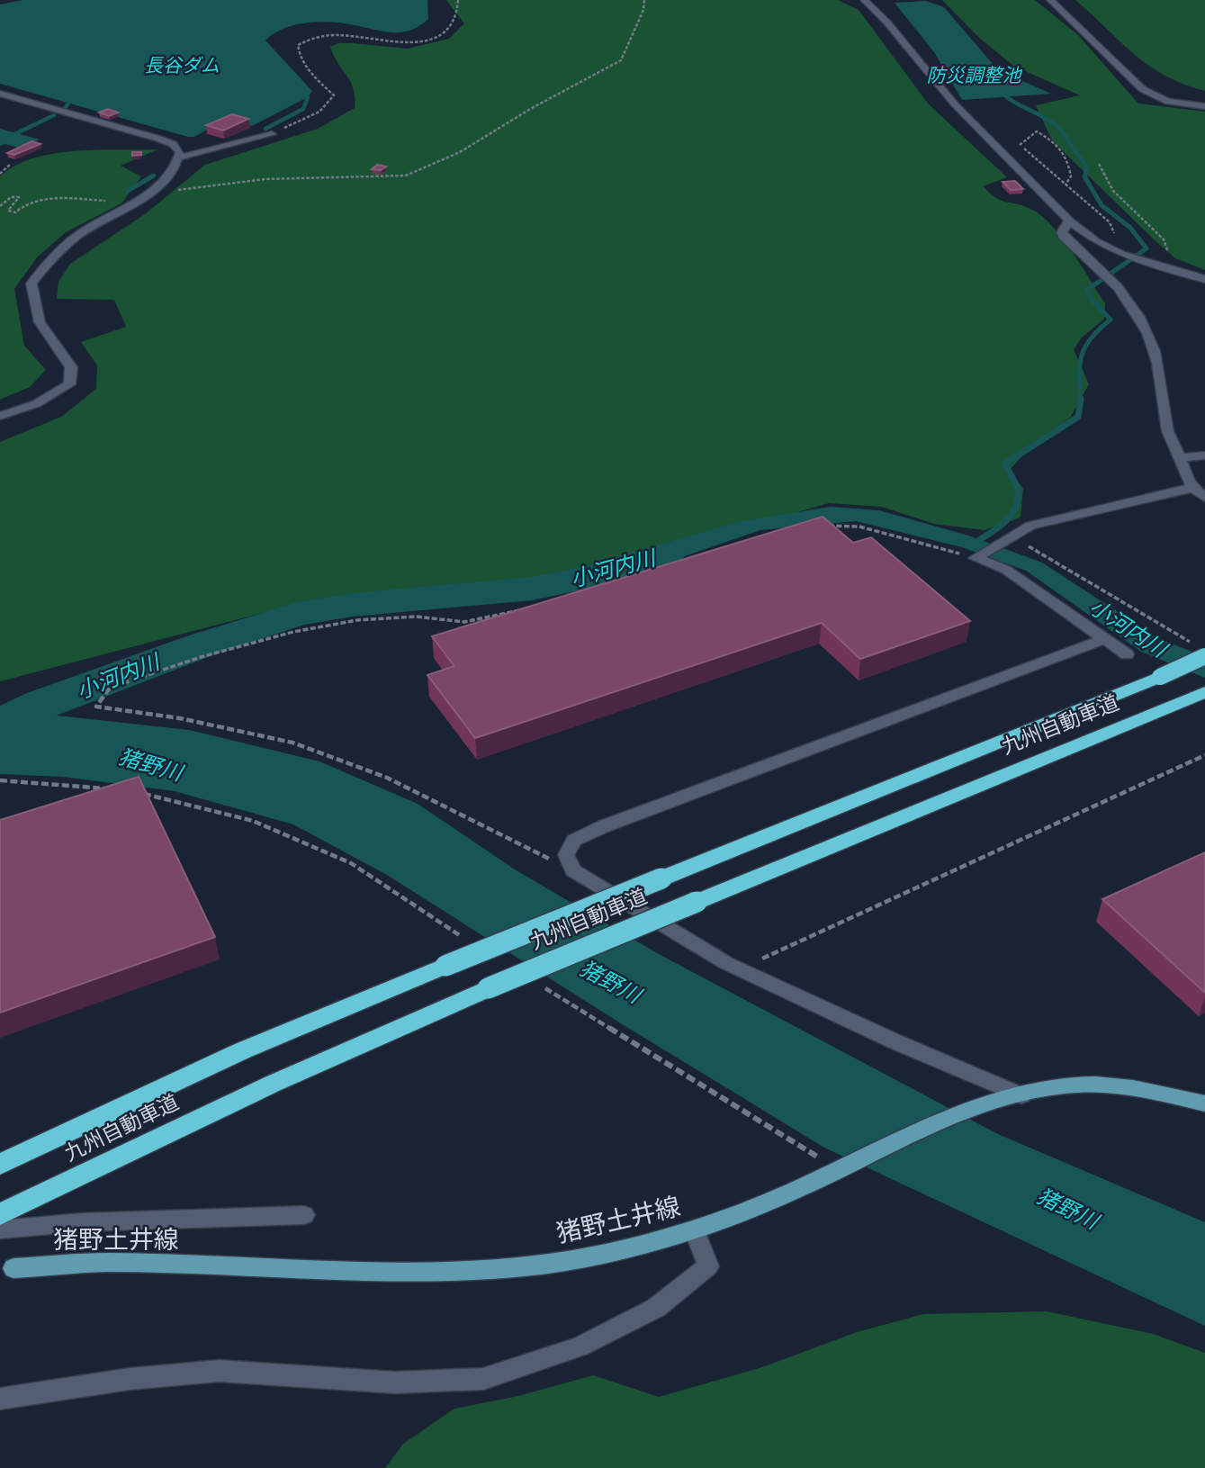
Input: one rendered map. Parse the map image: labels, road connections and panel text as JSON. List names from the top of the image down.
{
  "streets": {
    "highway": ["九州自動車道"],
    "main road": ["猪野土井線"]
  },
  "water": [
    "長谷ダム",
    "防災調整池",
    "小河内川",
    "猪野川"
  ]
}
